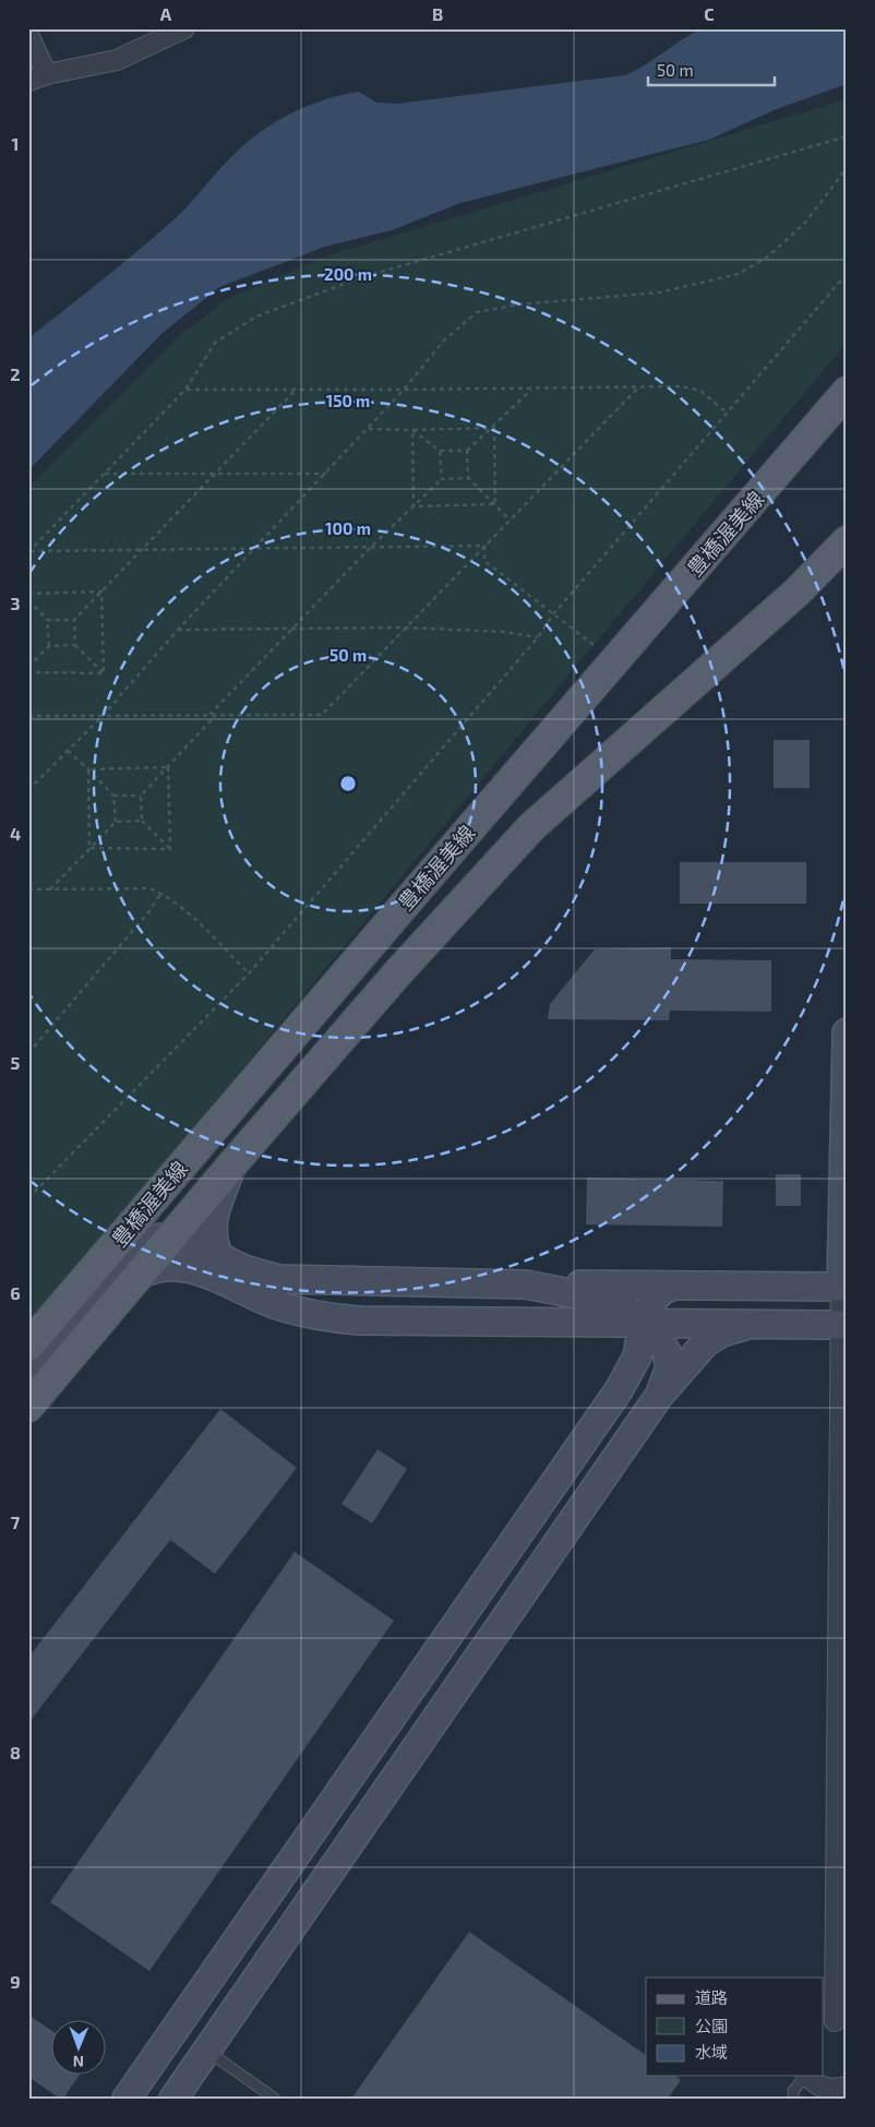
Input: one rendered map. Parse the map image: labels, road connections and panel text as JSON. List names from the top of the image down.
{
  "streets": {
    "main road": ["豊橋渥美線"]
  },
  "legend": ["道路", "公園", "水域"],
  "scale_bar": "50 m",
  "north": "bottom",
  "grid": {
    "columns": ["A", "B", "C"],
    "rows": [
      "1",
      "2",
      "3",
      "4",
      "5",
      "6",
      "7",
      "8",
      "9"
    ]
  },
  "rings": [
    "200 m",
    "150 m",
    "100 m",
    "50 m"
  ]
}
